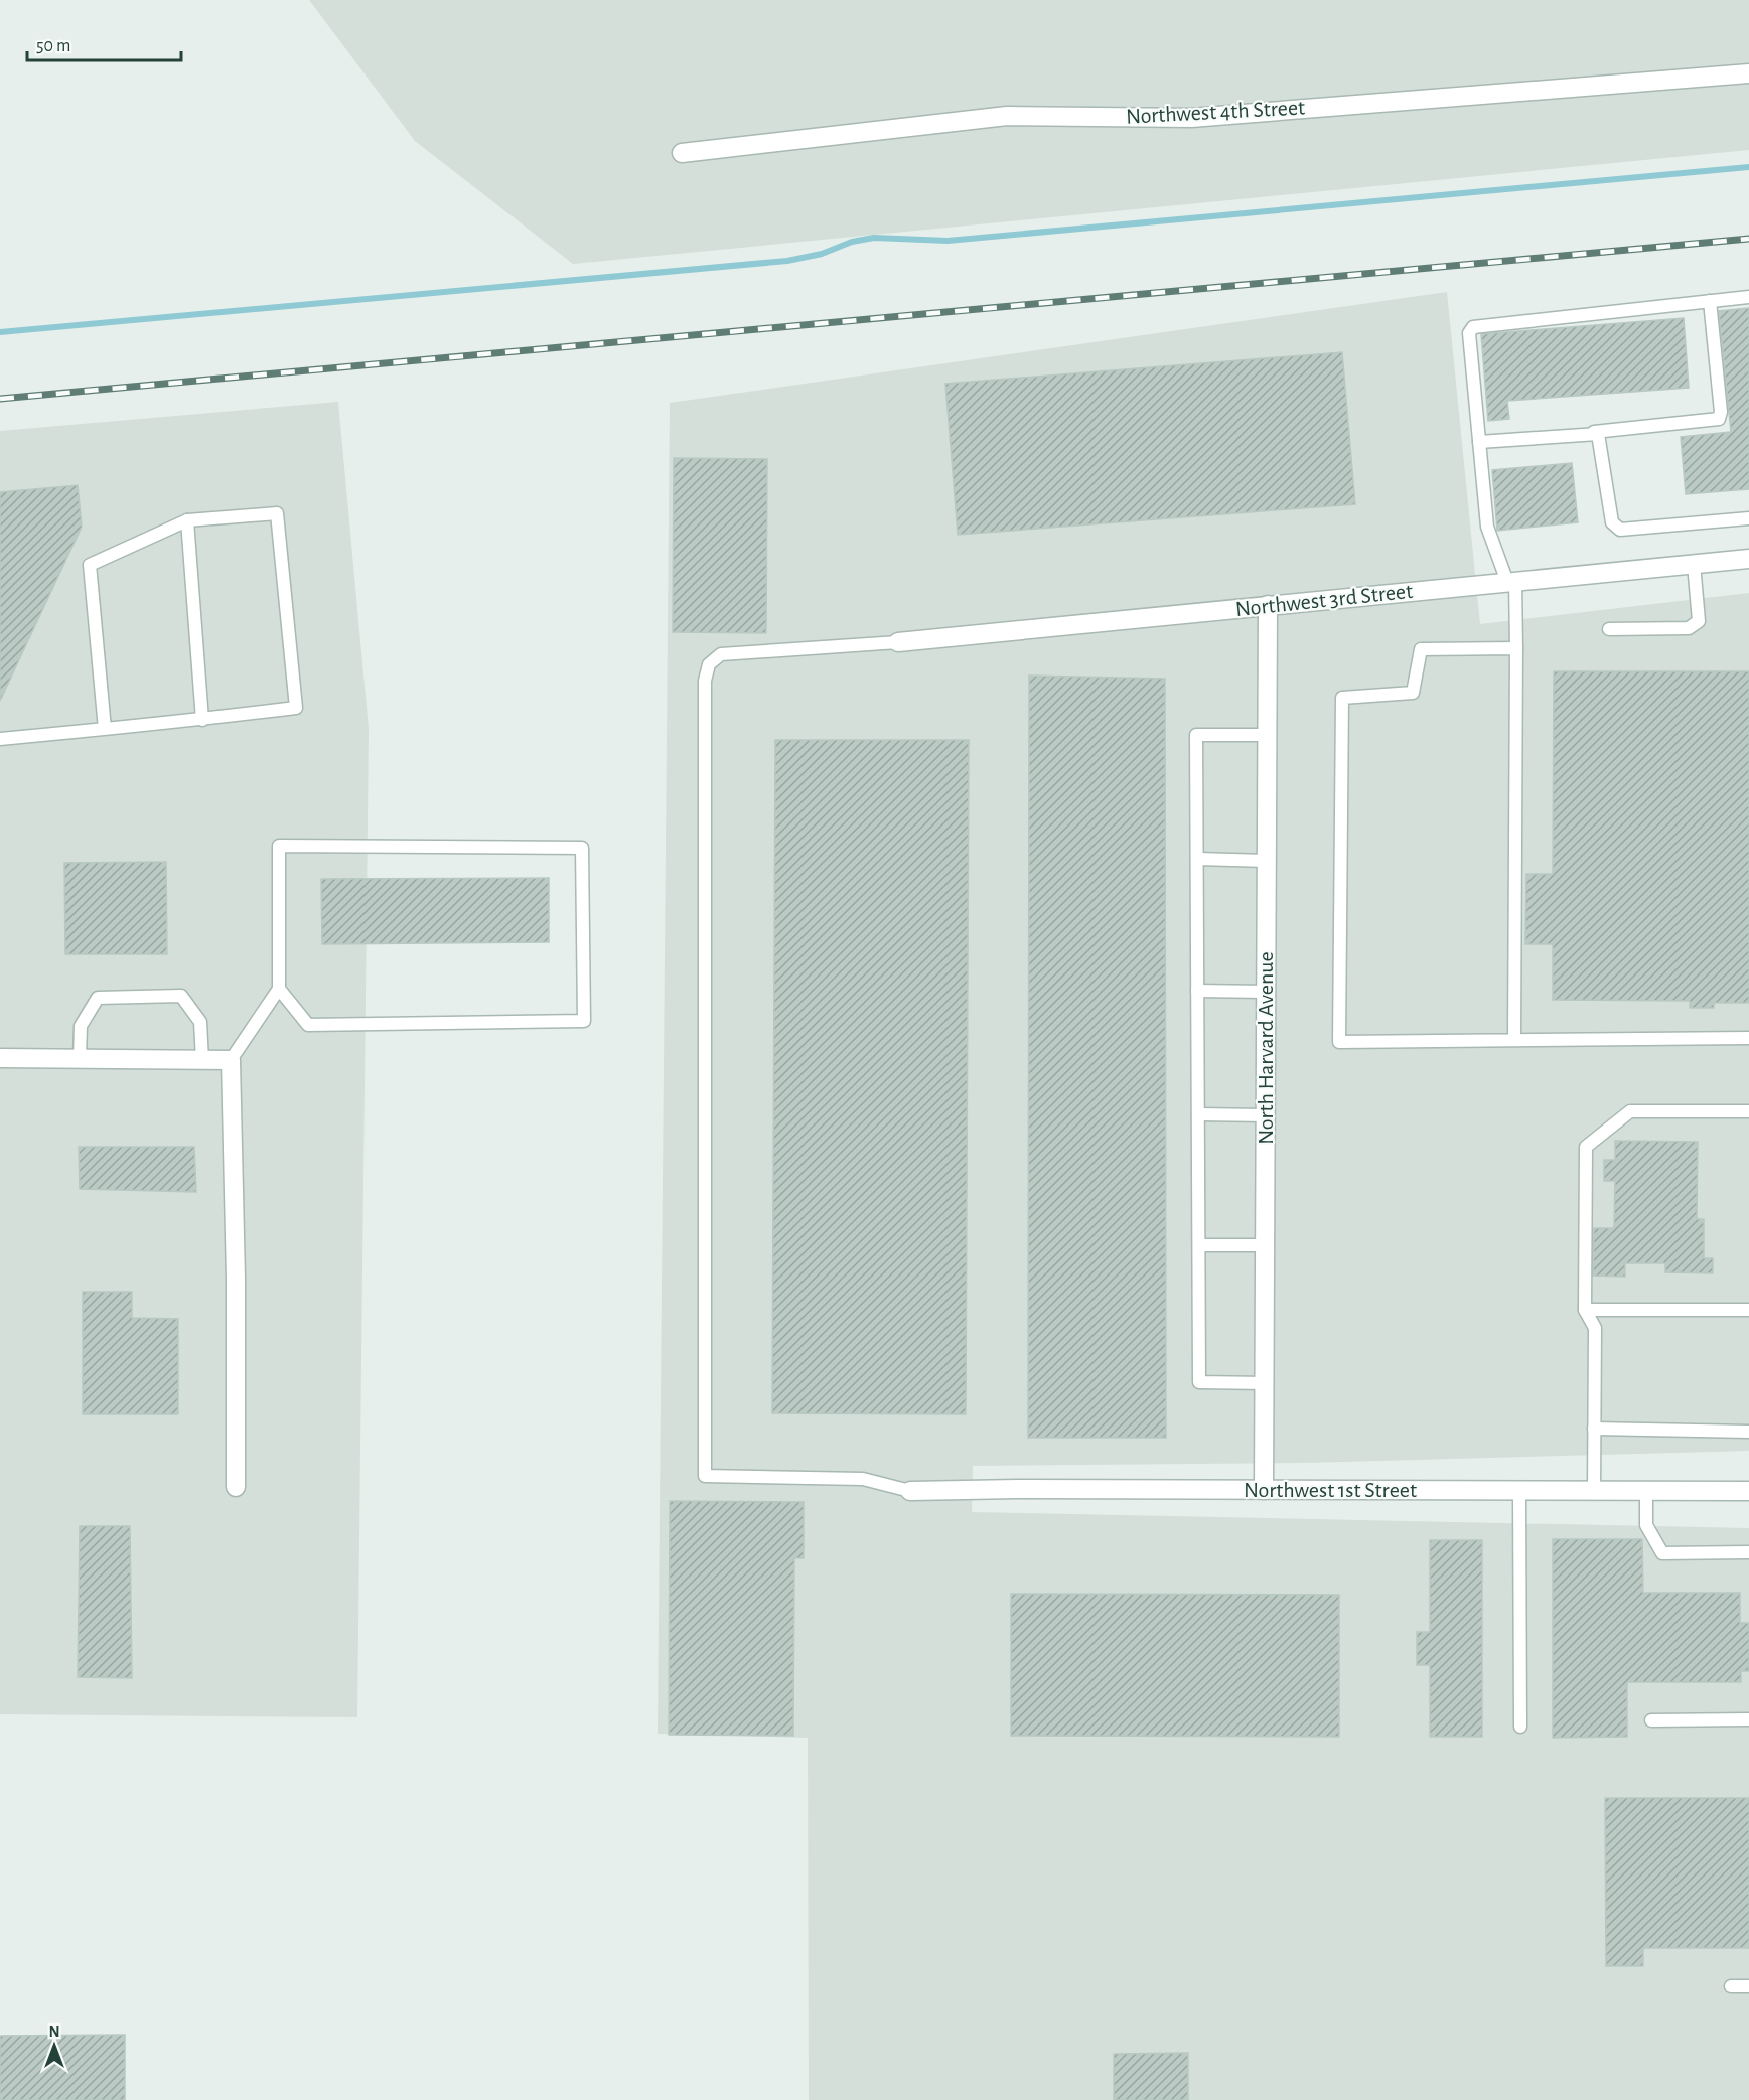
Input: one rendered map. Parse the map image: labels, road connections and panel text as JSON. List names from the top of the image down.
{
  "streets": {
    "street": [
      "Northwest 4th Street",
      "Northwest 3rd Street",
      "North Harvard Avenue",
      "Northwest 1st Street"
    ]
  },
  "crossings": [
    ["Northwest 3rd Street", "North Harvard Avenue"],
    ["North Harvard Avenue", "Northwest 1st Street"]
  ],
  "scale_bar": "50 m",
  "north": "top"
}
